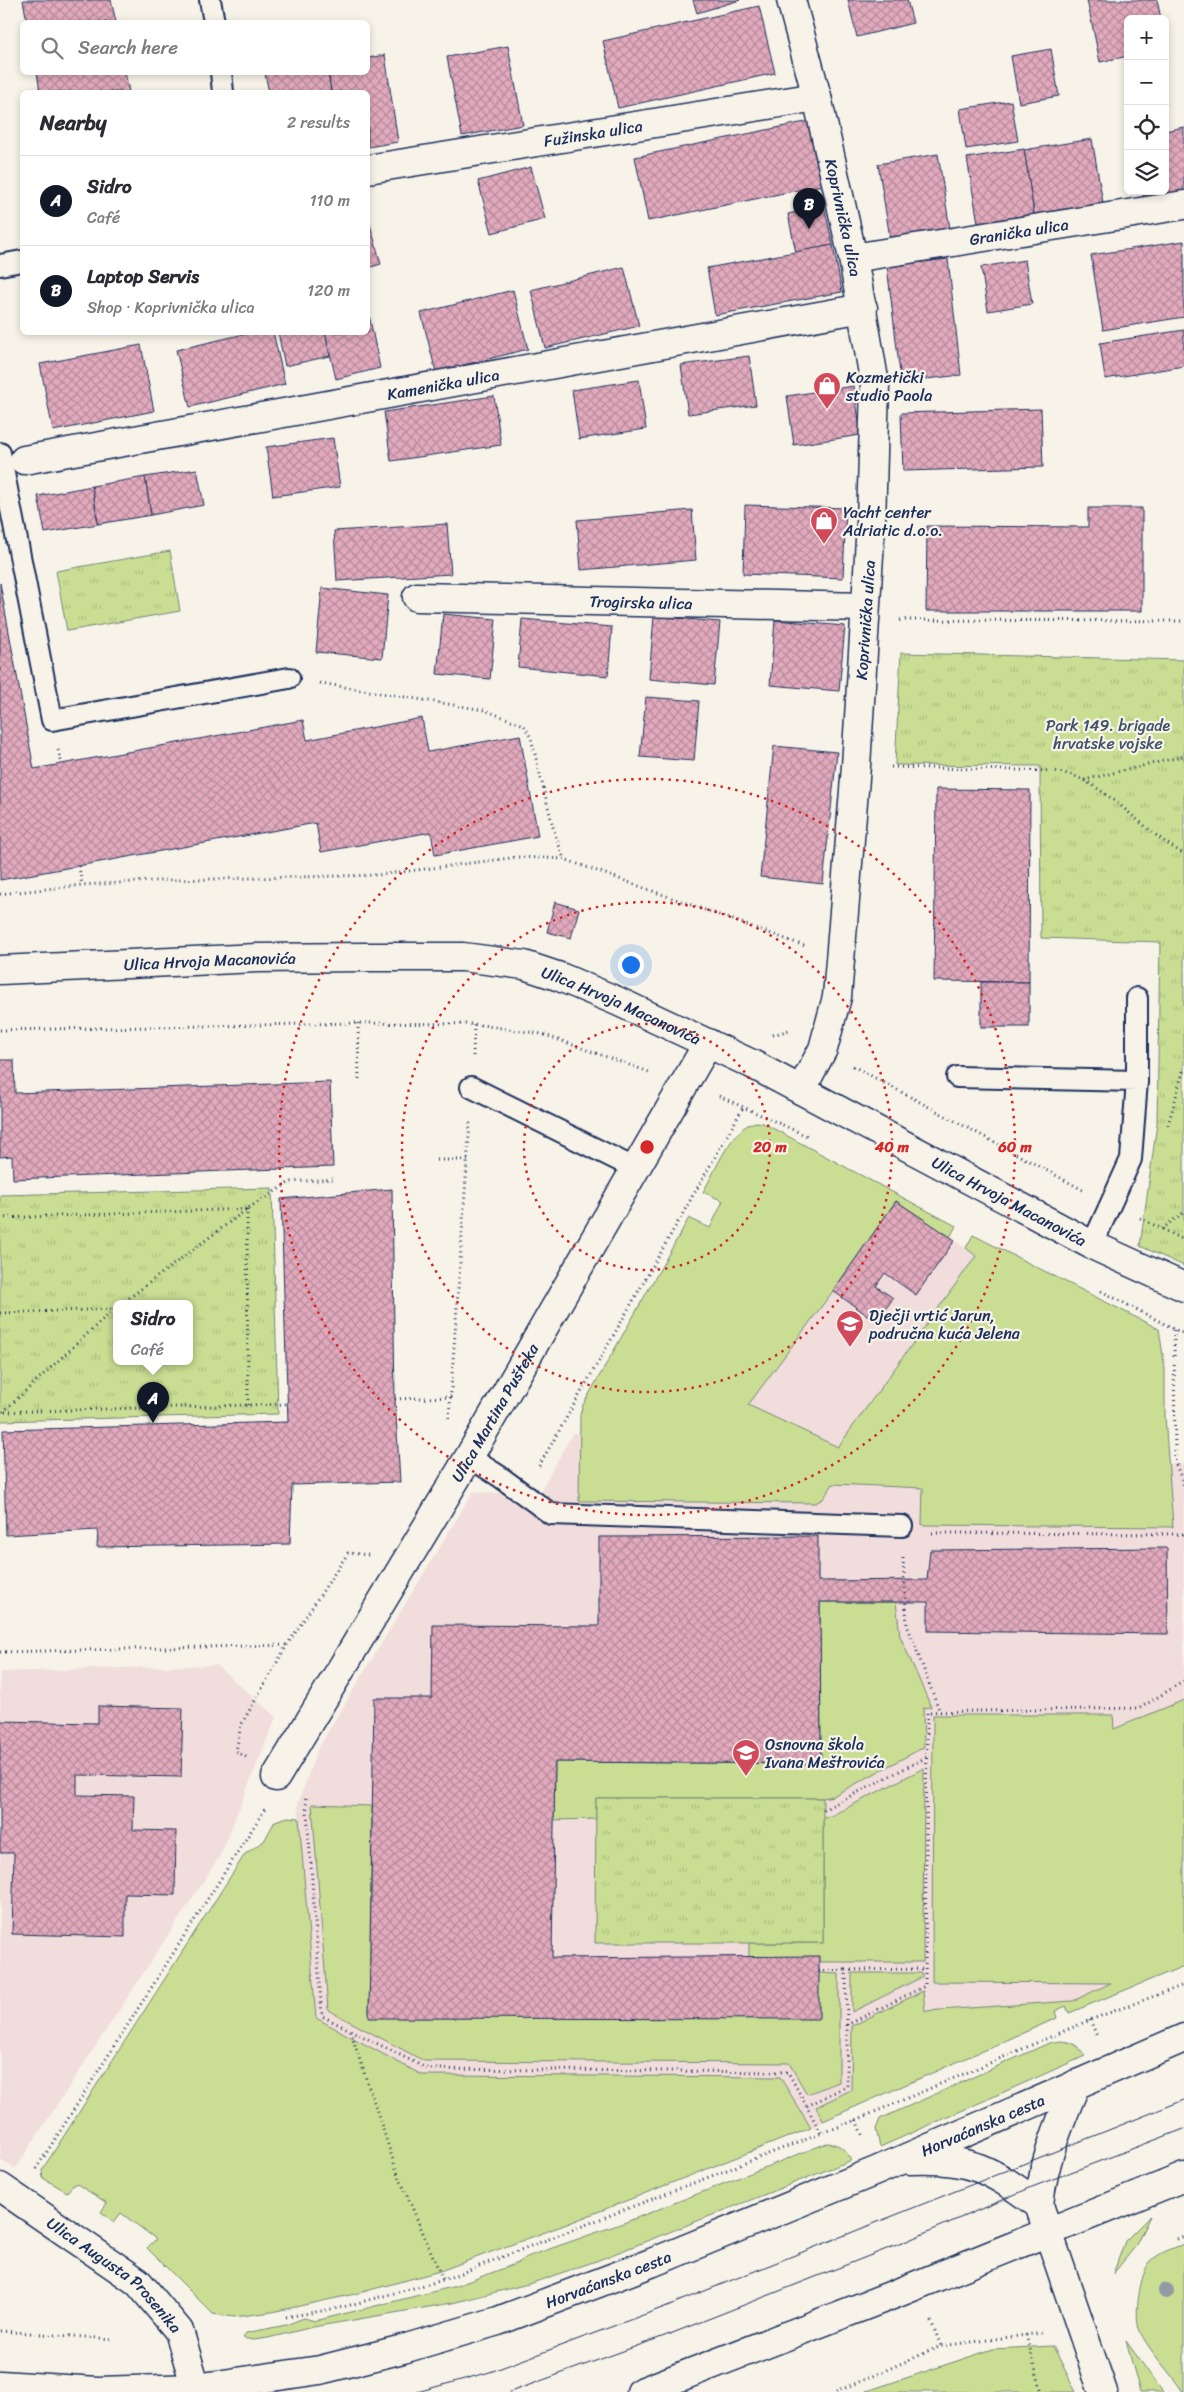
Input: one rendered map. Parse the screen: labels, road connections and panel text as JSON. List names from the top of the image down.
{
  "streets": {
    "street": [
      "Fužinska ulica",
      "Koprivnička ulica",
      "Granička ulica",
      "Kamenička ulica",
      "Trogirska ulica",
      "Ulica Hrvoja Macanovića",
      "Ulica Martina Pušteka",
      "Horvaćanska cesta",
      "Ulica Augusta Prosenika"
    ]
  },
  "crossings": [
    ["Fužinska ulica", "Koprivnička ulica"],
    ["Koprivnička ulica", "Granička ulica"],
    ["Koprivnička ulica", "Kamenička ulica"],
    ["Koprivnička ulica", "Trogirska ulica"],
    ["Koprivnička ulica", "Ulica Hrvoja Macanovića"],
    ["Ulica Hrvoja Macanovića", "Ulica Martina Pušteka"],
    ["Horvaćanska cesta", "Ulica Augusta Prosenika"]
  ],
  "parks": ["Park 149. brigade hrvatske vojske"],
  "places": {
    "shop": ["Kozmetički studio Paola", "Yacht center Adriatic d.o.o."],
    "school or university": ["Dječji vrtić Jarun, područna kuća Jelena", "Osnovna škola Ivana Meštrovića"]
  },
  "page": {
    "map_buttons": ["+", "−"],
    "search": "Search here",
    "heading": ["Nearby", "2 results"],
    "list": [
      {
        "mark": "A",
        "name": "Sidro",
        "note": "Café",
        "value": "110 m"
      },
      {
        "mark": "B",
        "name": "Laptop Servis",
        "note": "Shop · Koprivnička ulica",
        "value": "120 m"
      }
    ],
    "pins": ["B", "A"],
    "popup": ["Sidro", "Café"]
  },
  "rings": ["20 m", "40 m", "60 m"]
}
